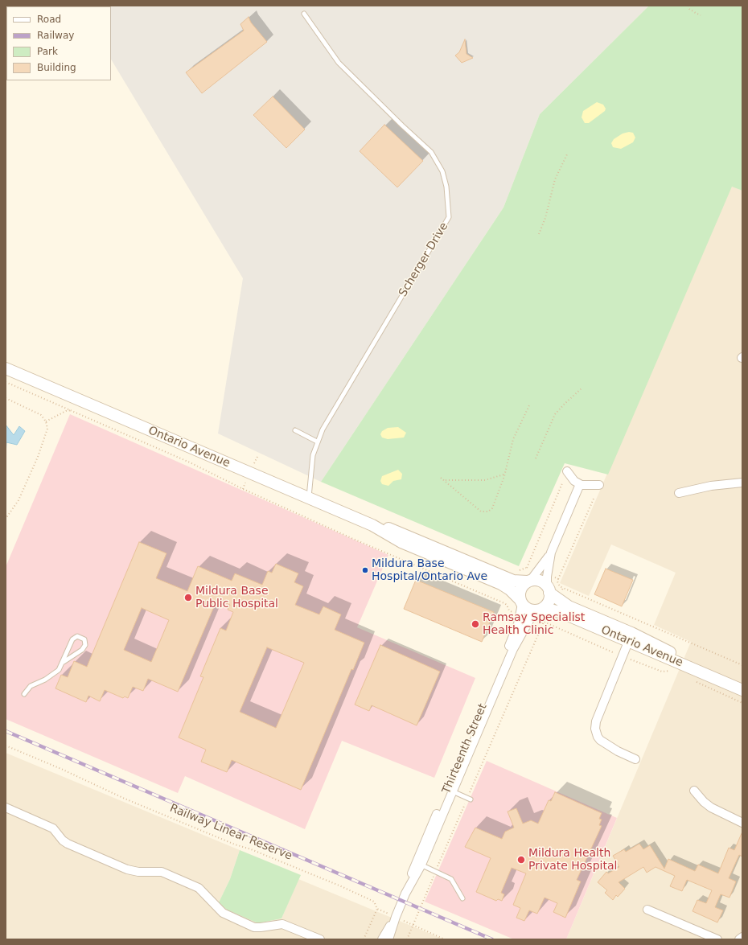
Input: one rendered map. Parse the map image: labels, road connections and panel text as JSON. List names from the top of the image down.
{
  "streets": {
    "street": ["Ontario Avenue", "Thirteenth Street"],
    "lane": ["Scherger Drive"],
    "path": ["Railway Linear Reserve"]
  },
  "crossings": [
    ["Scherger Drive", "Ontario Avenue"],
    ["Ontario Avenue", "Thirteenth Street"],
    ["Thirteenth Street", "Railway Linear Reserve"]
  ],
  "places": [
    "Mildura Base Hospital/Ontario Ave",
    "Mildura Base Public Hospital",
    "Ramsay Specialist Health Clinic",
    "Mildura Health Private Hospital"
  ],
  "legend": [
    "Road",
    "Railway",
    "Park",
    "Building"
  ]
}
